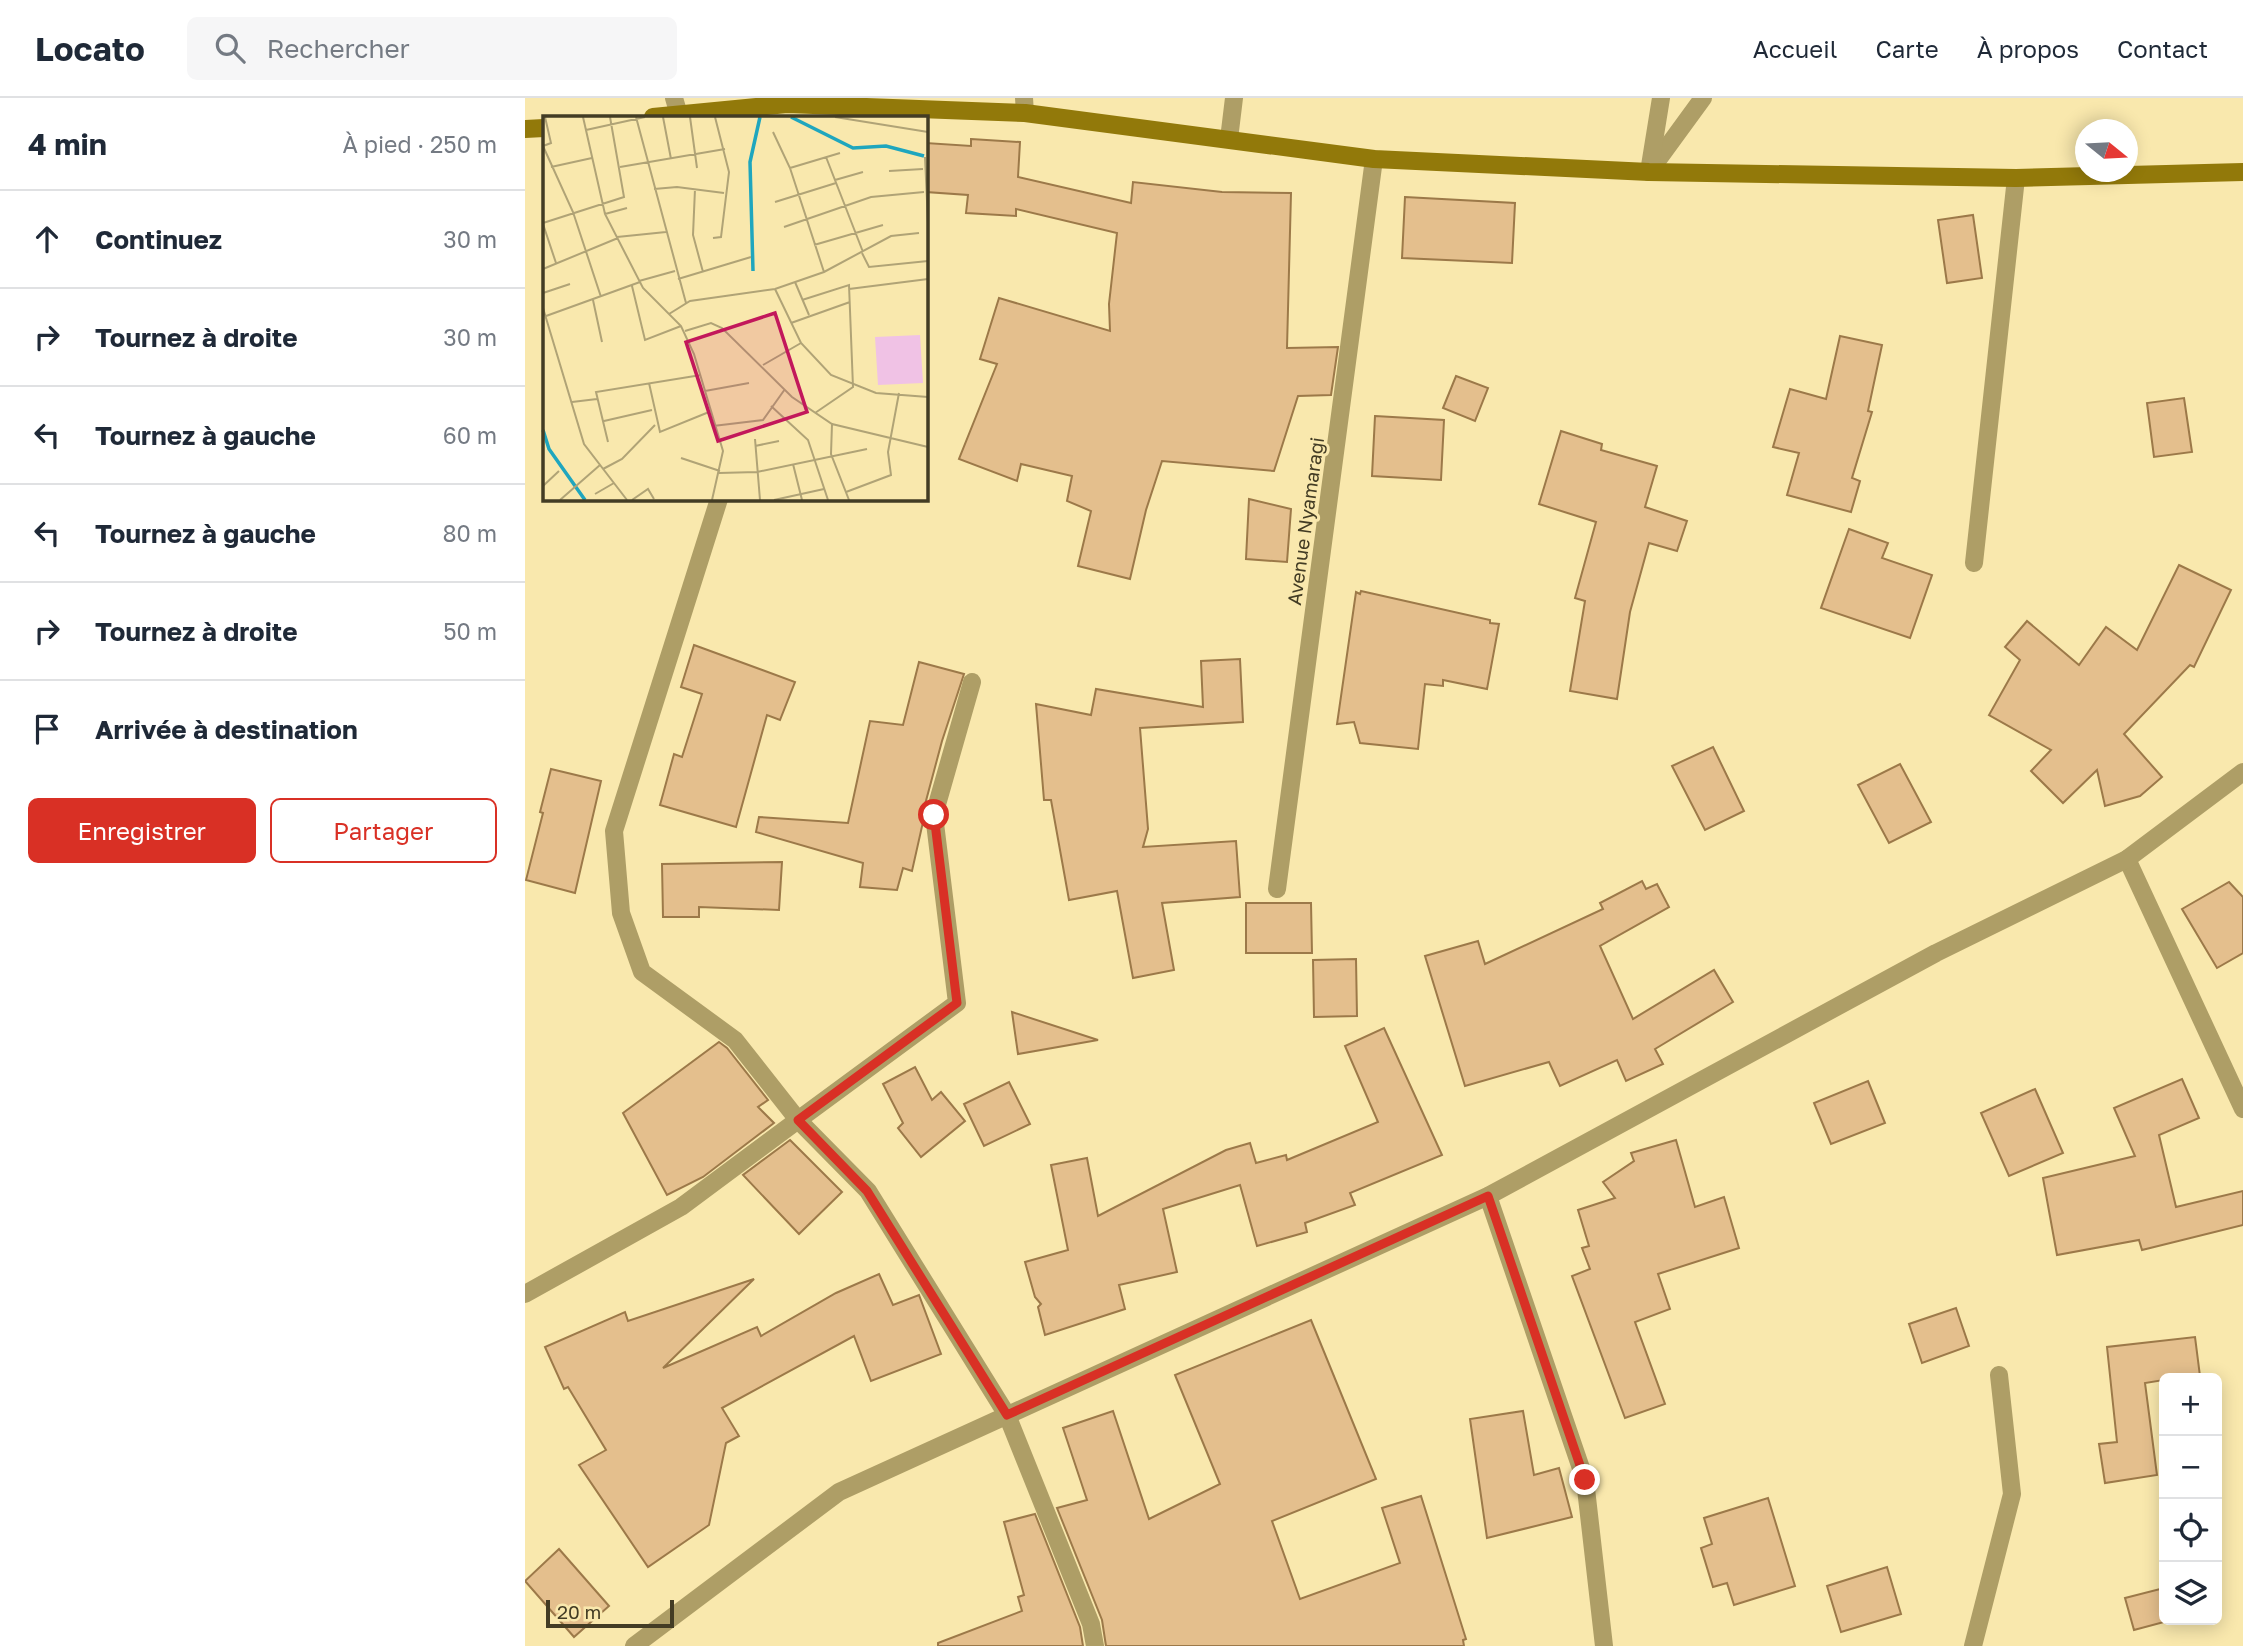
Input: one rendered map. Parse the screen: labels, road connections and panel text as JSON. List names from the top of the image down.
{
  "streets": {
    "street": ["Avenue Nyamaragi"]
  },
  "scale_bar": "20 m",
  "north": "right",
  "page": {
    "header": "Locato",
    "search": "Rechercher",
    "nav": [
      "Accueil",
      "Carte",
      "À propos",
      "Contact"
    ],
    "heading": ["4 min", "À pied · 250 m"],
    "list": [
      ["Continuez", "30 m"],
      ["Tournez à droite", "30 m"],
      ["Tournez à gauche", "60 m"],
      ["Tournez à gauche", "80 m"],
      ["Tournez à droite", "50 m"],
      "Arrivée à destination"
    ],
    "buttons": ["Enregistrer", "Partager"],
    "map_buttons": ["+", "−"],
    "scale": "20 m"
  }
}
